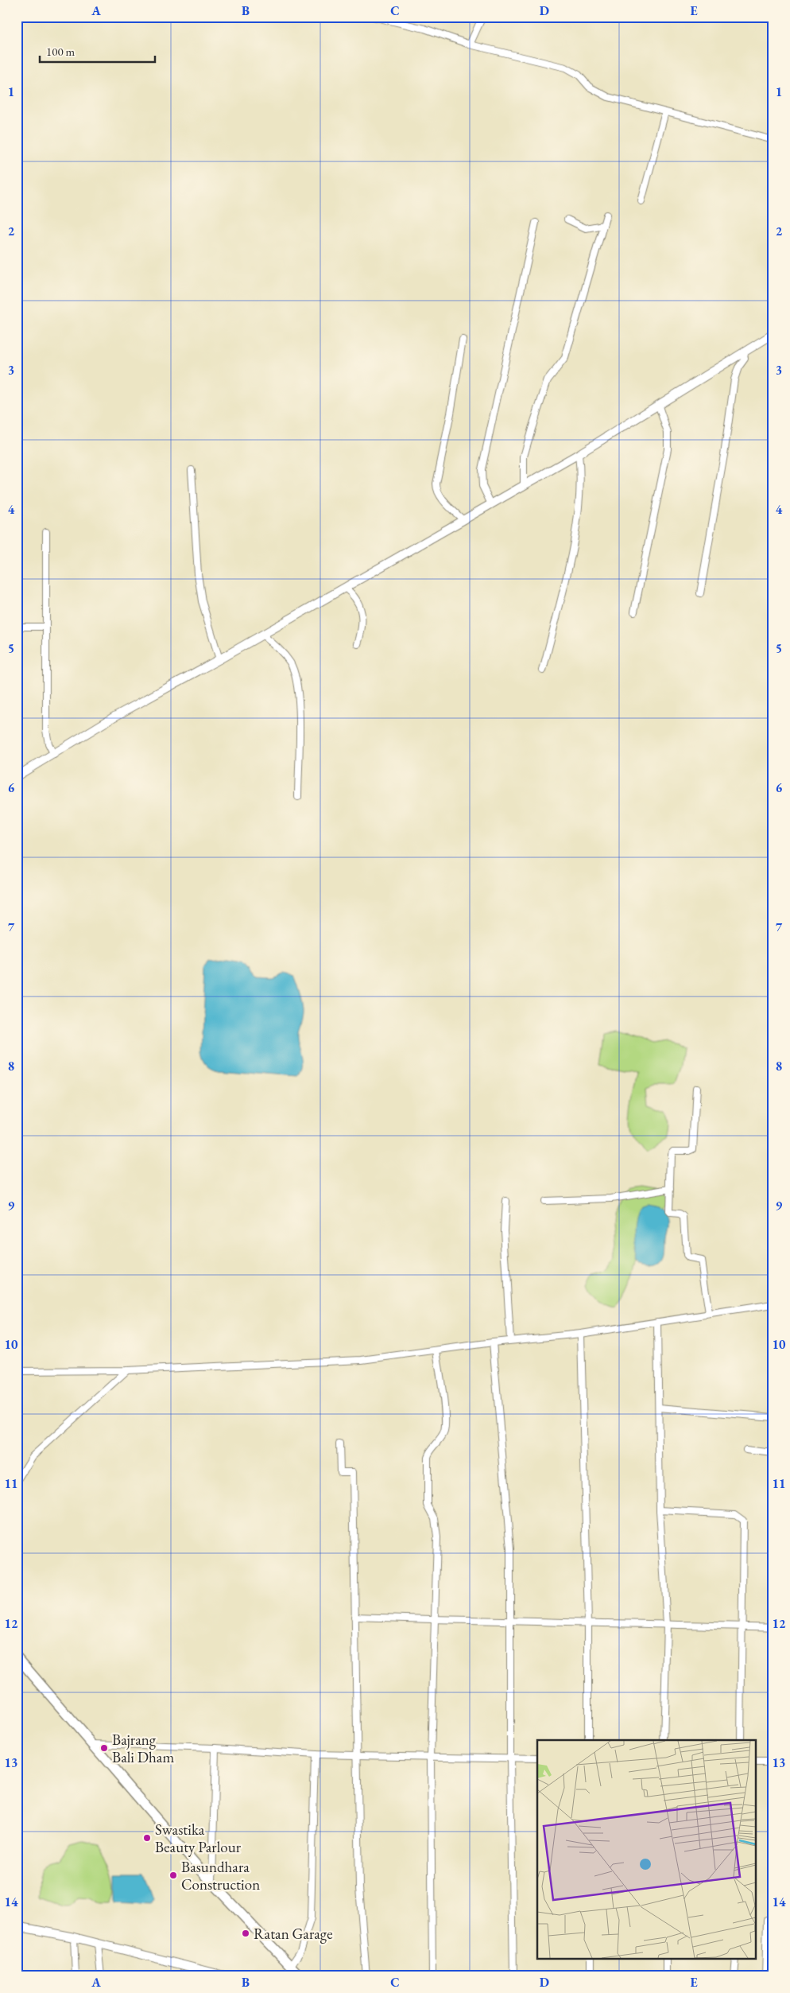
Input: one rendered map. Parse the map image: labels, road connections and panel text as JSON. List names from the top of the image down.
{
  "places": [
    "Bajrang Bali Dham",
    "Swastika Beauty Parlour",
    "Basundhara Construction",
    "Ratan Garage"
  ],
  "scale_bar": "100 m",
  "grid": {
    "columns": [
      "A",
      "B",
      "C",
      "D",
      "E"
    ],
    "rows": [
      "1",
      "2",
      "3",
      "4",
      "5",
      "6",
      "7",
      "8",
      "9",
      "10",
      "11",
      "12",
      "13",
      "14"
    ]
  }
}
